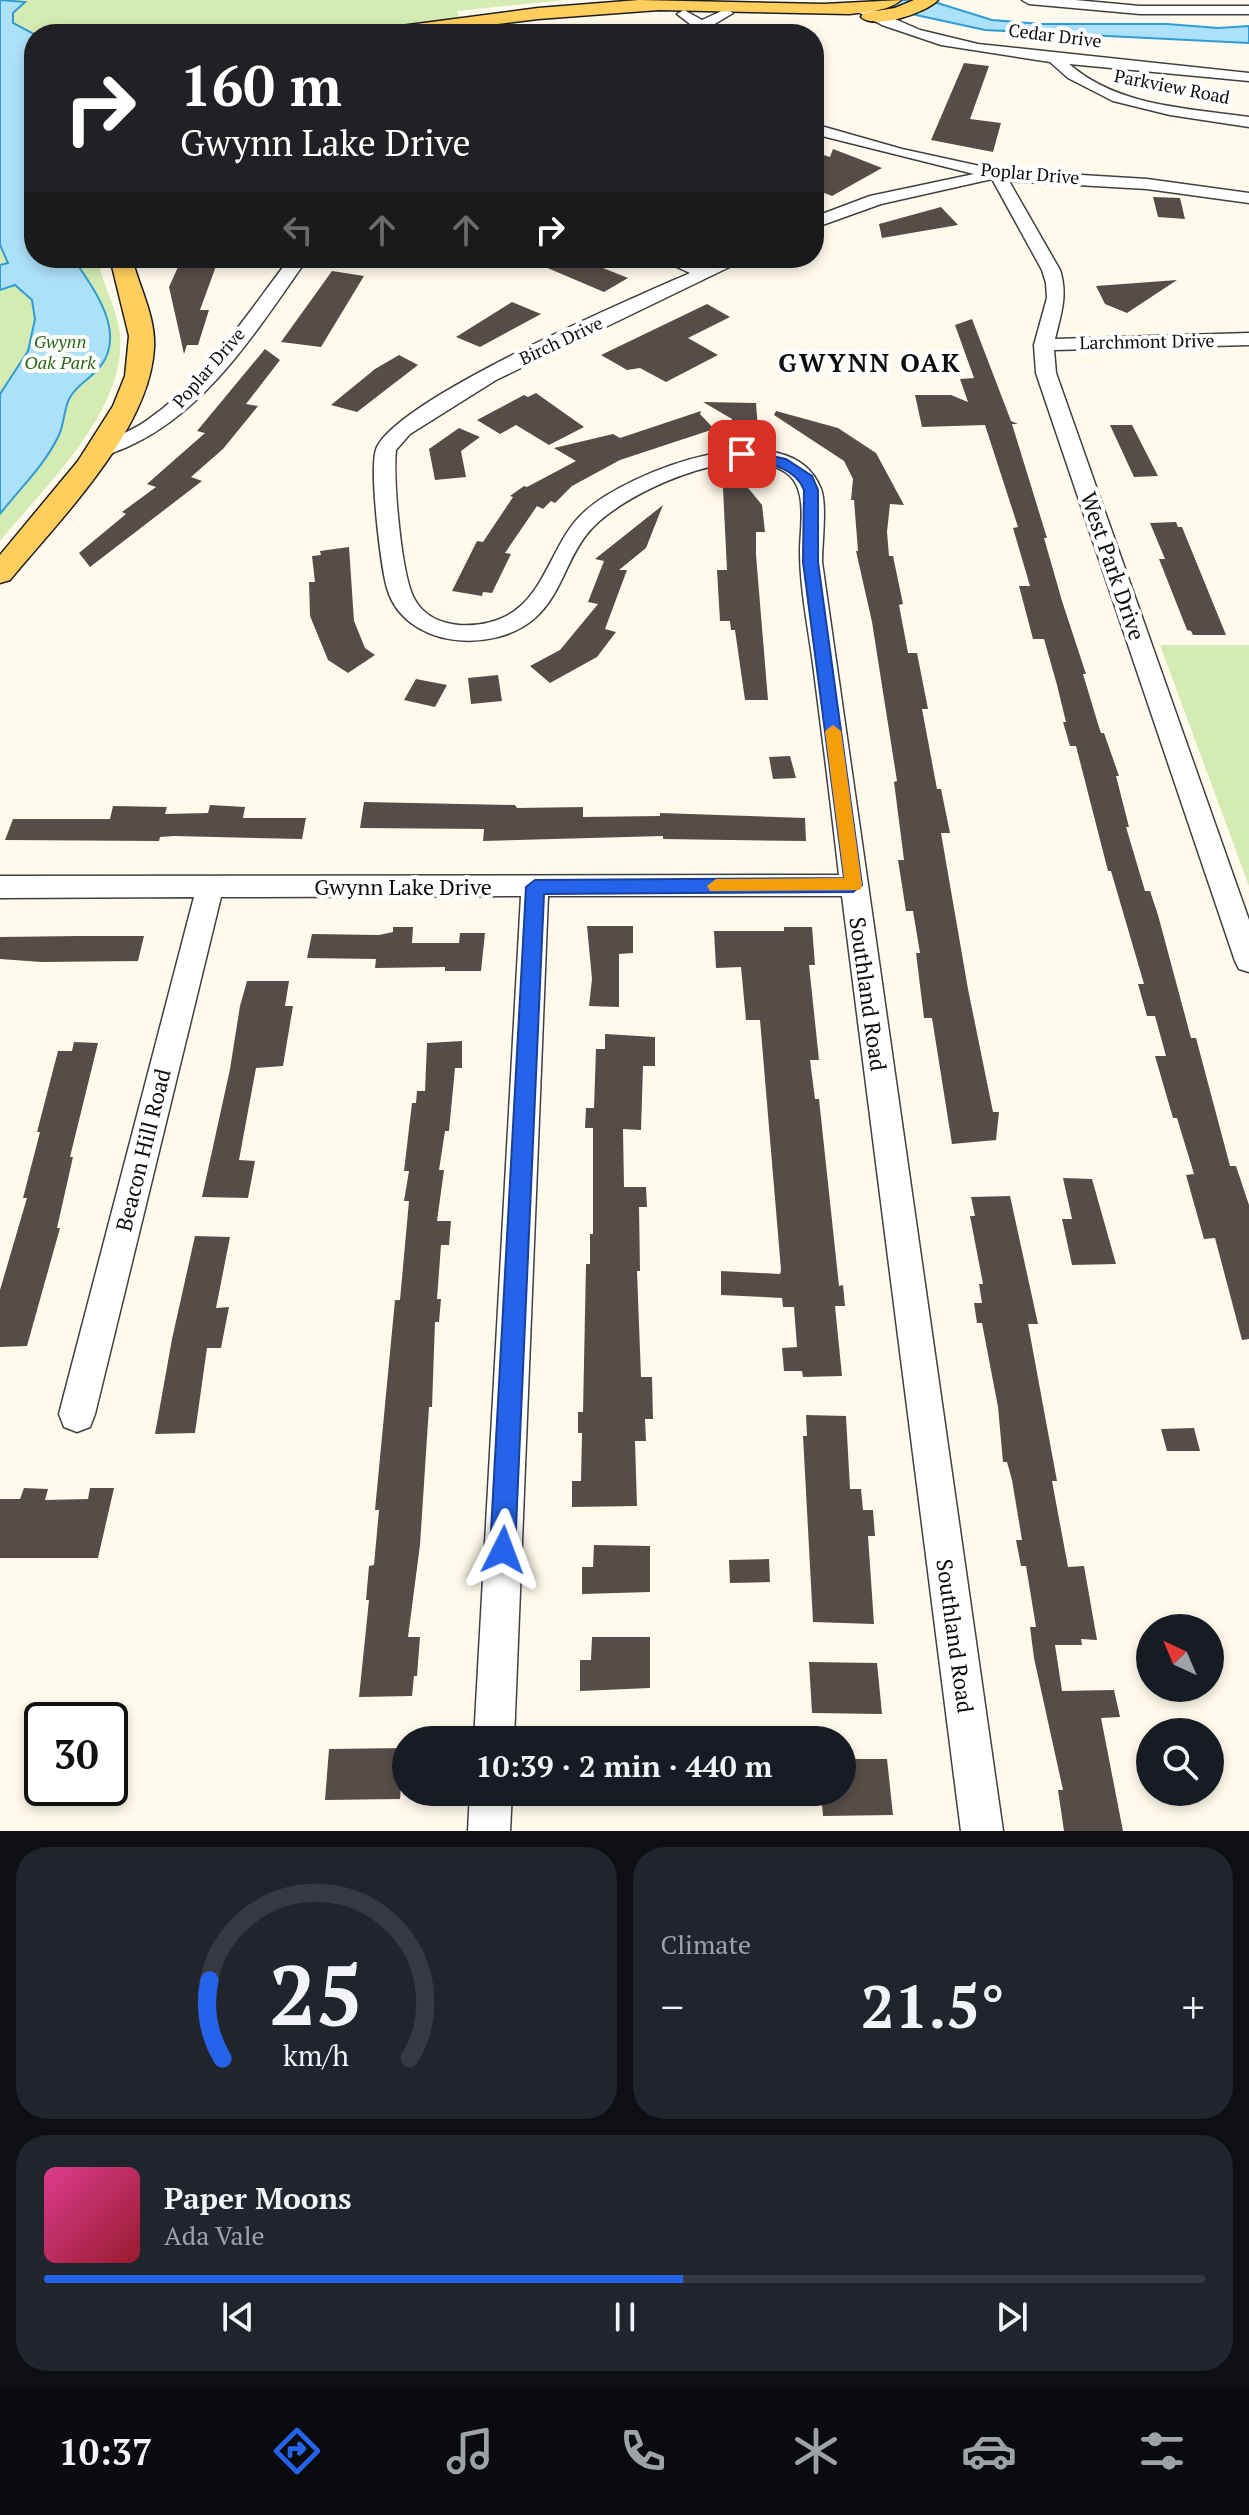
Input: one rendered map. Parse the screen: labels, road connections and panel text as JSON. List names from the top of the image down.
{
  "streets": {
    "street": [
      "Cedar Drive",
      "Parkview Road",
      "Poplar Drive",
      "Birch Drive",
      "Larchmont Drive",
      "West Park Drive",
      "Gwynn Lake Drive",
      "Southland Road",
      "Beacon Hill Road"
    ]
  },
  "crossings": [
    ["Cedar Drive", "Parkview Road"],
    ["Poplar Drive", "West Park Drive"],
    ["Birch Drive", "Southland Road"],
    ["Larchmont Drive", "West Park Drive"],
    ["Gwynn Lake Drive", "Southland Road"],
    ["Gwynn Lake Drive", "Beacon Hill Road"]
  ],
  "districts": ["GWYNN OAK"],
  "parks": ["Gwynn Oak Park"],
  "north": "top left",
  "page": {
    "turn": ["160 m", "Gwynn Lake Drive"],
    "limit": "30",
    "trip": "10:39 · 2 min · 440 m",
    "tile": "Climate",
    "heat": ["−", "21.5°", "+"],
    "song": ["Paper Moons", "Ada Vale"],
    "tabs": "10:37",
    "gauge": ["25", "km/h"]
  }
}
